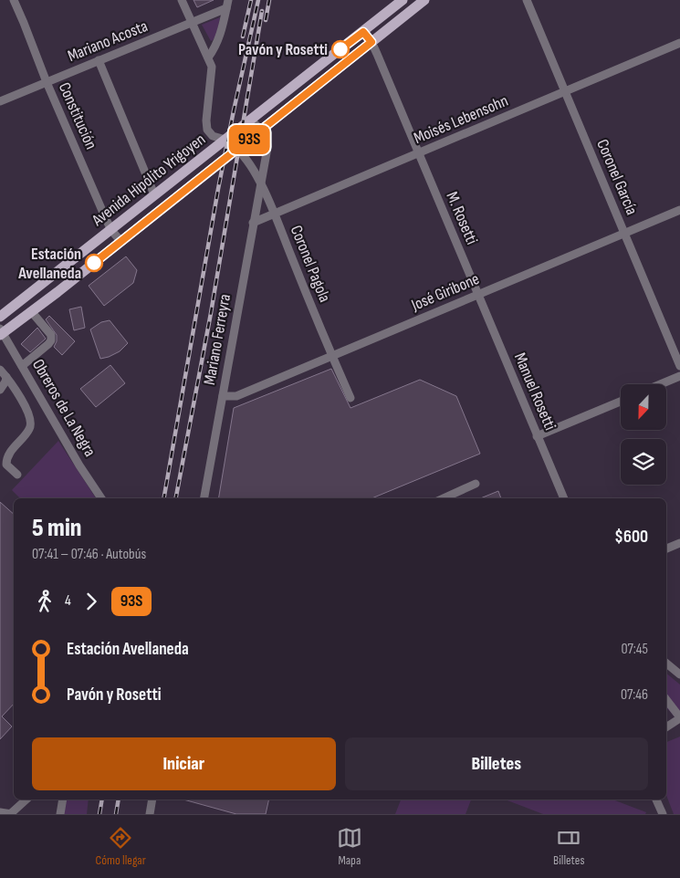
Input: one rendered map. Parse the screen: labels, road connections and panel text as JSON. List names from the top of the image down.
{
  "streets": {
    "main road": ["Avenida Hipólito Yrigoyen"],
    "street": [
      "Mariano Acosta",
      "Constitución",
      "Moisés Lebensohn",
      "Coronel García",
      "M. Rosetti",
      "Coronel Pagola",
      "José Giribone",
      "Mariano Ferreyra",
      "Manuel Rosetti",
      "Obreros de La Negra"
    ]
  },
  "crossings": [
    ["Mariano Acosta", "Constitución"],
    ["Constitución", "Avenida Hipólito Yrigoyen"],
    ["Moisés Lebensohn", "Coronel García"],
    ["Moisés Lebensohn", "M. Rosetti"],
    ["Moisés Lebensohn", "Coronel Pagola"],
    ["Moisés Lebensohn", "Mariano Ferreyra"],
    ["Coronel García", "José Giribone"],
    ["Avenida Hipólito Yrigoyen", "Mariano Ferreyra"],
    ["Avenida Hipólito Yrigoyen", "Obreros de La Negra"],
    ["M. Rosetti", "José Giribone"],
    ["M. Rosetti", "Manuel Rosetti"],
    ["Coronel Pagola", "José Giribone"],
    ["Coronel Pagola", "Mariano Ferreyra"],
    ["José Giribone", "Mariano Ferreyra"],
    ["José Giribone", "Manuel Rosetti"]
  ],
  "places": ["Pavón y Rosetti", "Estación Avellaneda"],
  "lines": ["bus line 93S"],
  "north": "bottom",
  "page": {
    "on_map": "93S",
    "heading": ["5 min", "07:41 – 07:46 · Autobús", "$600"],
    "legs": ["4", "93S"],
    "list": [
      {
        "name": "Estación Avellaneda",
        "value": "07:45"
      },
      {
        "name": "Pavón y Rosetti",
        "value": "07:46"
      }
    ],
    "buttons": ["Iniciar", "Billetes"],
    "tabs": ["Cómo llegar", "Mapa", "Billetes"]
  }
}
